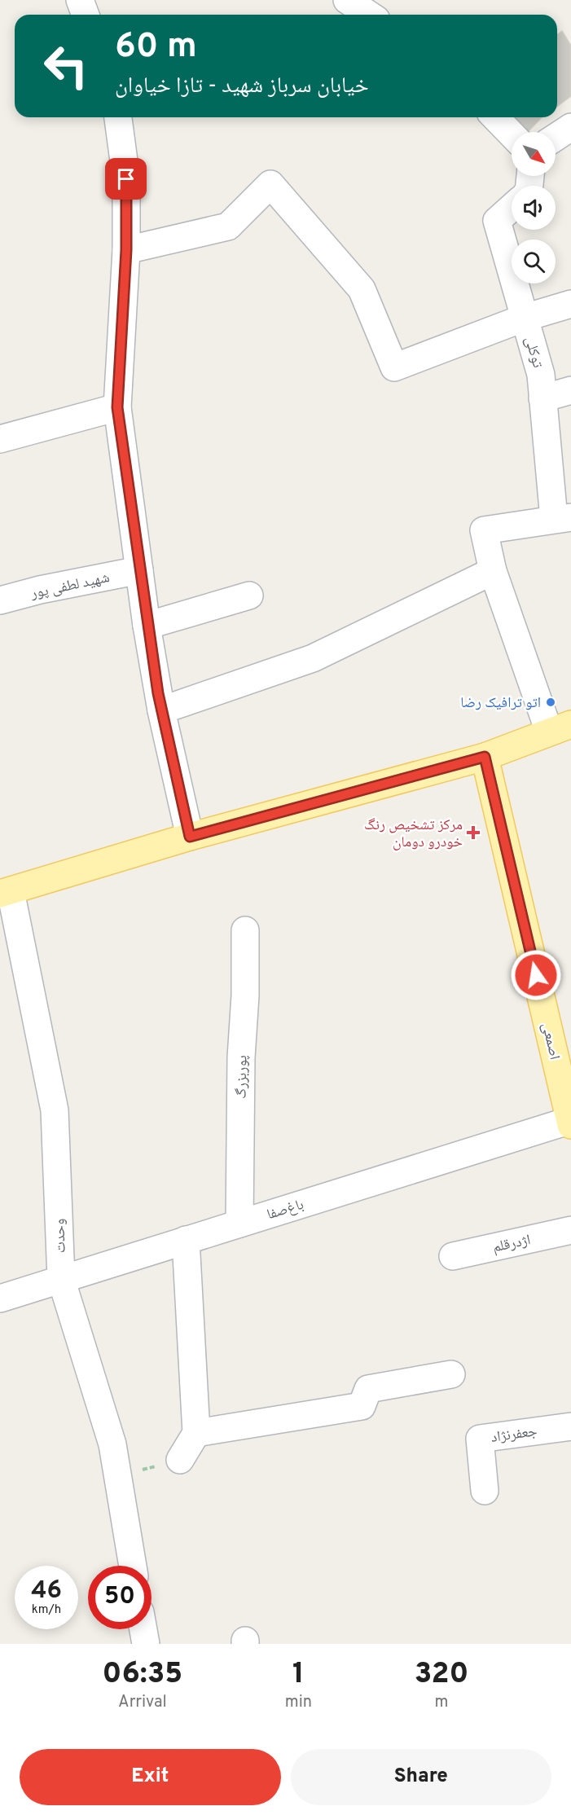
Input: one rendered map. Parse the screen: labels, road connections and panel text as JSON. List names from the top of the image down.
{
  "streets": {
    "main road": ["اصمعی"],
    "street": [
      "توکلی",
      "شهید لطفی پور",
      "پوربزرگ",
      "باغ‌صفا",
      "وحدت",
      "اژدرقلم",
      "جعفرنژاد"
    ]
  },
  "crossings": [
    ["اصمعی", "باغ‌صفا"],
    ["پوربزرگ", "باغ‌صفا"],
    ["باغ‌صفا", "وحدت"]
  ],
  "places": {
    "other": ["اتو ترافیک رضا"],
    "health": ["مرکز تشخیص رنگ خودرو دومان"]
  },
  "north": "bottom right",
  "page": {
    "turn": ["60 m", "خیابان سرباز شهید - تازا خیاوان"],
    "speed": "46 km/h",
    "limit": "50",
    "eta": [
      "06:35",
      "Arrival",
      "1",
      "min",
      "320",
      "m"
    ],
    "buttons": ["Exit", "Share"]
  }
}
